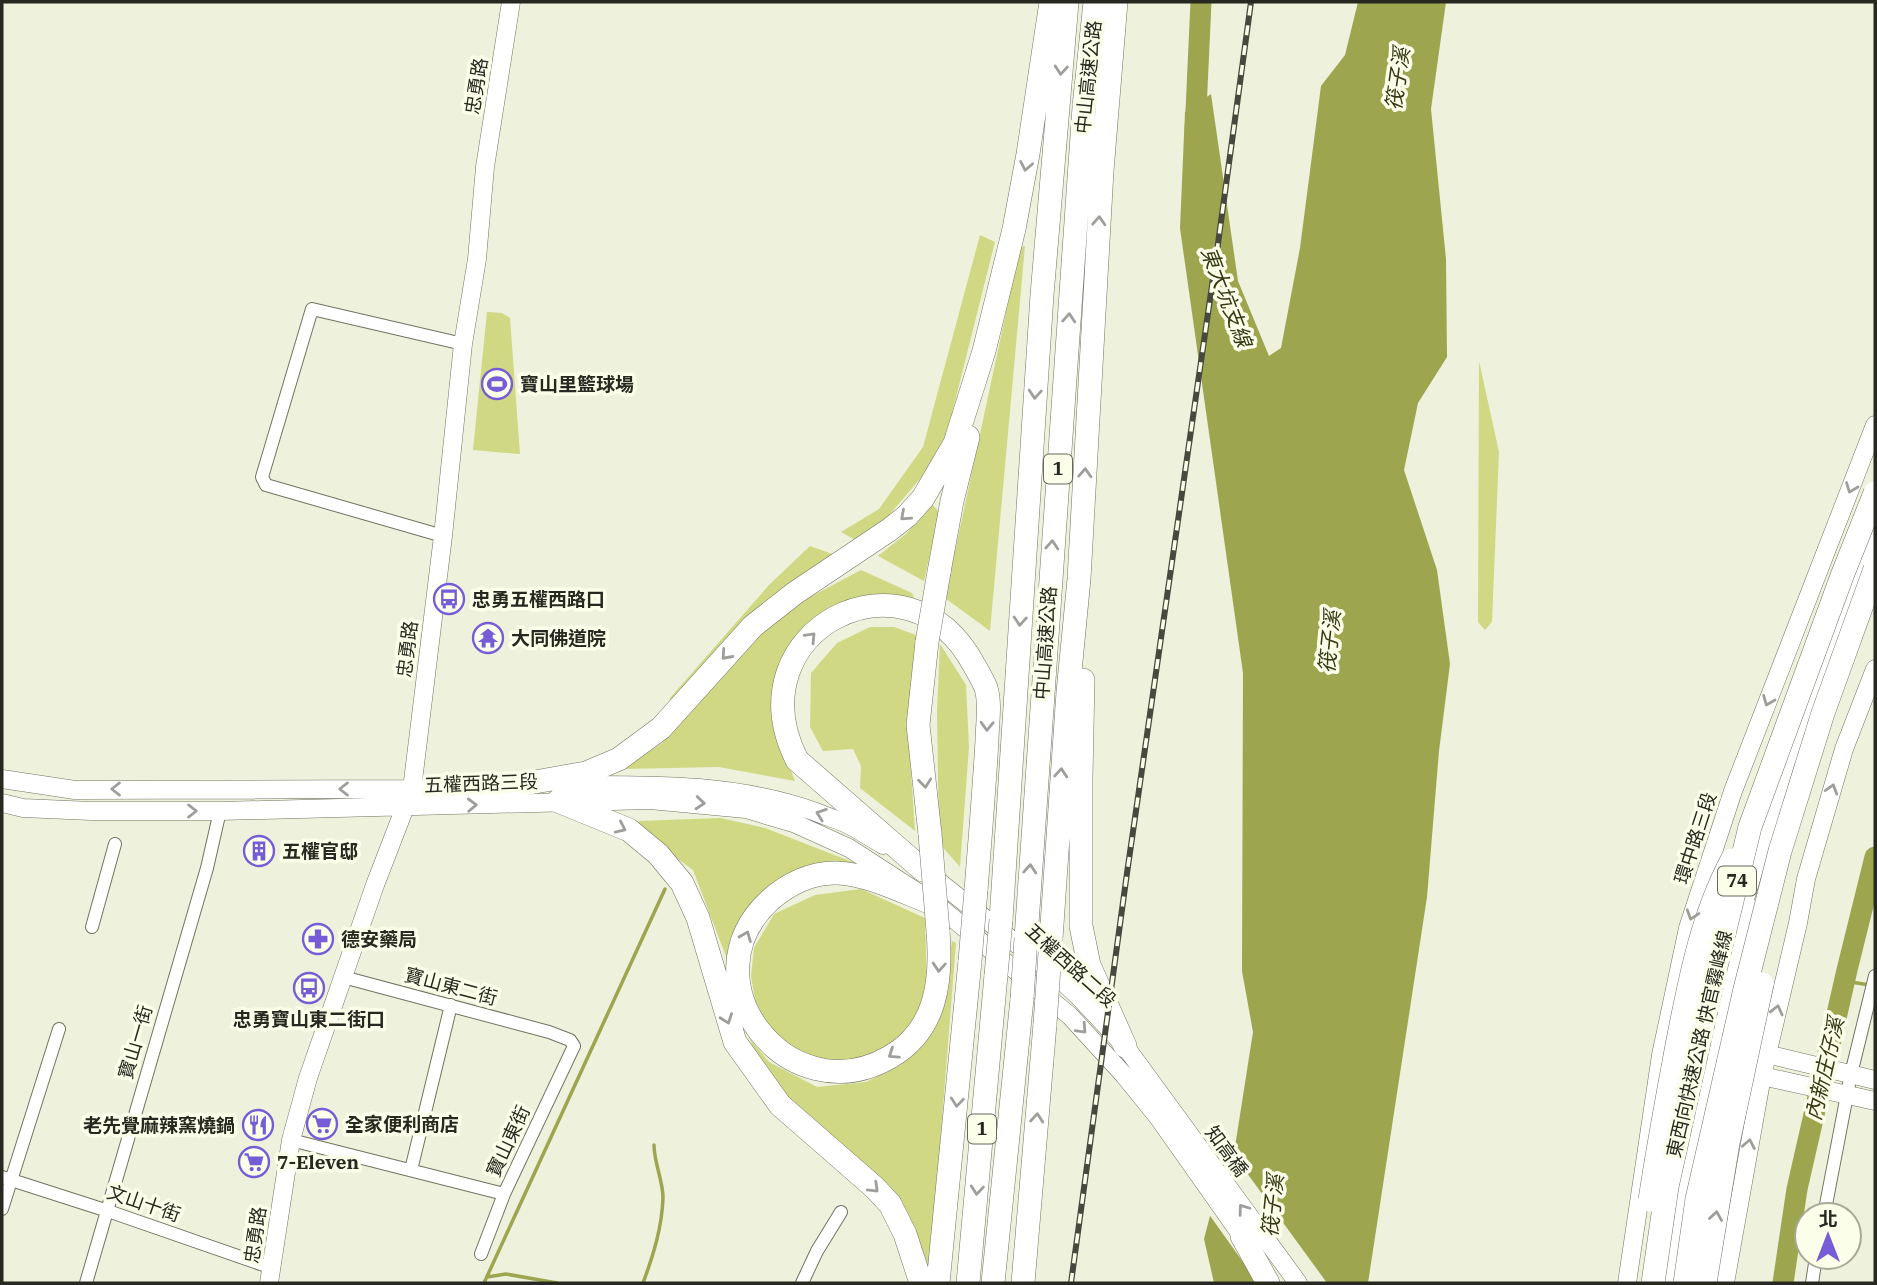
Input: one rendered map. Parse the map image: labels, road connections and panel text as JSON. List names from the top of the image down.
{
  "streets": {
    "highway": [
      "中山高速公路",
      "1",
      "74",
      "東西向快速公路 快官霧峰線"
    ],
    "main road": [
      "忠勇路",
      "五權西路三段",
      "環中路三段",
      "五權西路二段",
      "知高橋"
    ],
    "street": [
      "寶山東二街",
      "寶山一街",
      "寶山東街",
      "文山十街"
    ]
  },
  "crossings": [
    ["忠勇路", "五權西路三段"],
    ["忠勇路", "寶山東二街"],
    ["忠勇路", "文山十街"],
    ["五權西路三段", "五權西路二段"],
    ["五權西路三段", "寶山一街"],
    ["五權西路二段", "知高橋"],
    ["寶山東二街", "寶山東街"],
    ["寶山一街", "文山十街"]
  ],
  "water": ["筏子溪", "東大坑支線", "內新庄仔溪"],
  "places": {
    "sports": ["寶山里籃球場"],
    "bus stop": ["忠勇五權西路口", "忠勇寶山東二街口"],
    "temple": ["大同佛道院"],
    "building": ["五權官邸"],
    "pharmacy": ["德安藥局"],
    "supermarket": ["全家便利商店", "7-Eleven"],
    "restaurant": ["老先覺麻辣窯燒鍋"]
  },
  "north": "top"
}
